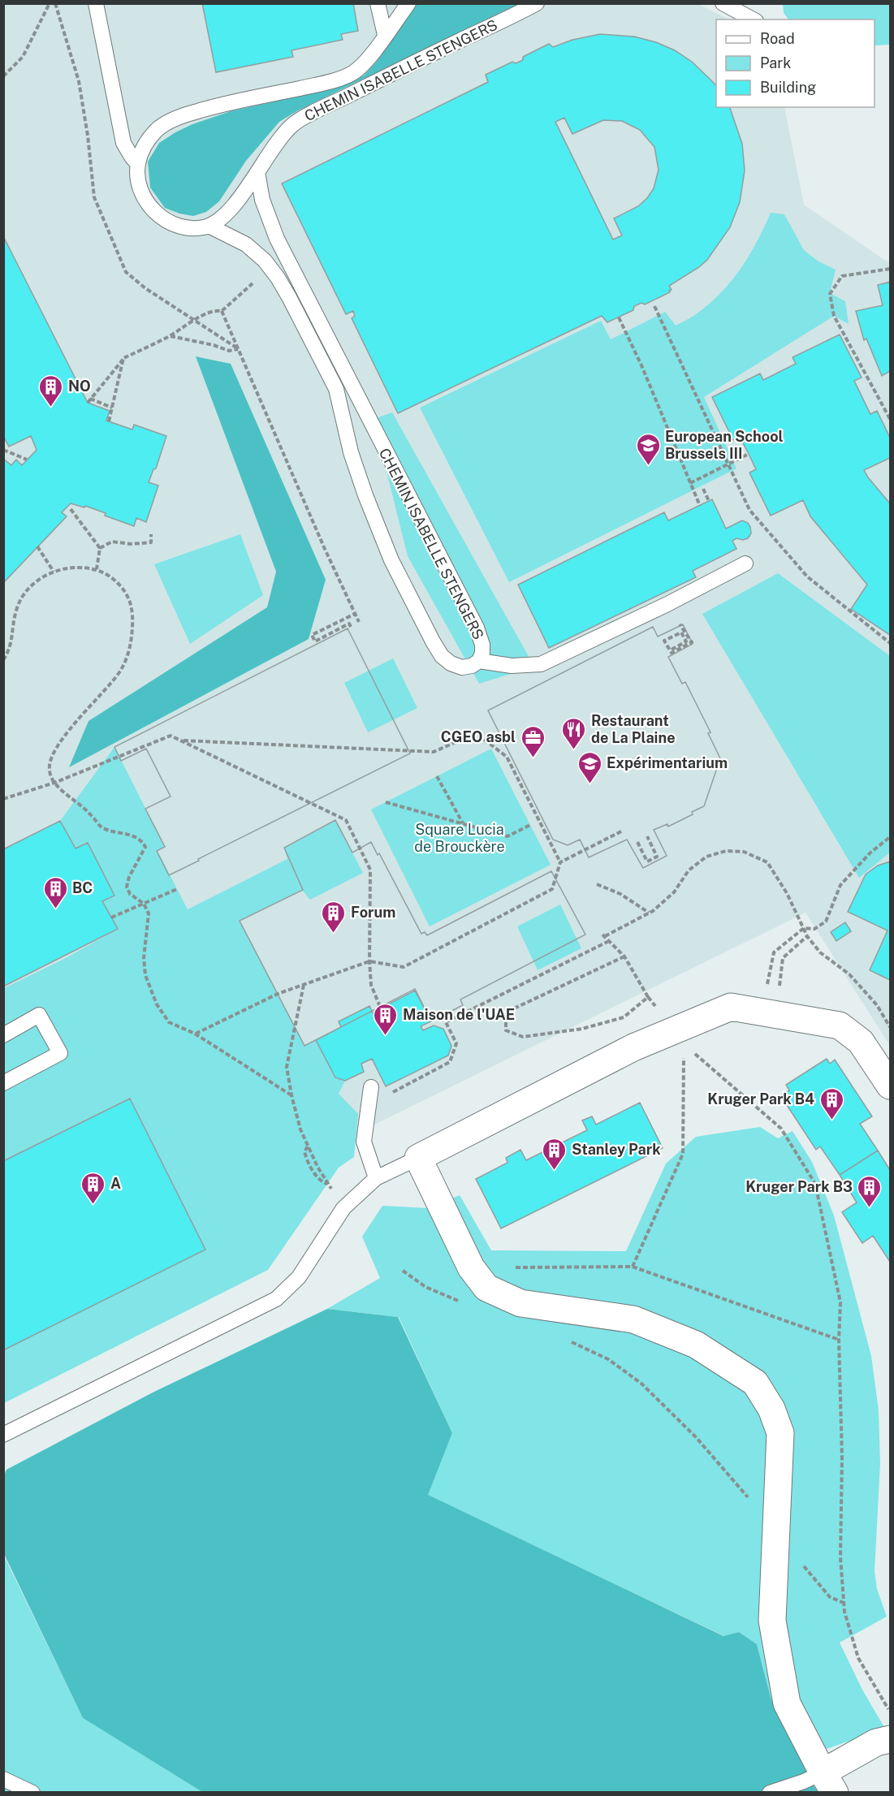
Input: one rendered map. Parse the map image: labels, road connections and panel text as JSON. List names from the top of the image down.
{
  "streets": {
    "lane": ["CHEMIN ISABELLE STENGERS"]
  },
  "parks": ["Square Lucia de Brouckère"],
  "places": {
    "building": [
      "NO",
      "BC",
      "Forum",
      "Maison de l'UAE",
      "Kruger Park B4",
      "Stanley Park",
      "A",
      "Kruger Park B3"
    ],
    "school or university": ["European School Brussels III", "Expérimentarium"],
    "restaurant": ["Restaurant de La Plaine"],
    "office": ["CGEO asbl"]
  },
  "legend": ["Road", "Park", "Building"]
}
